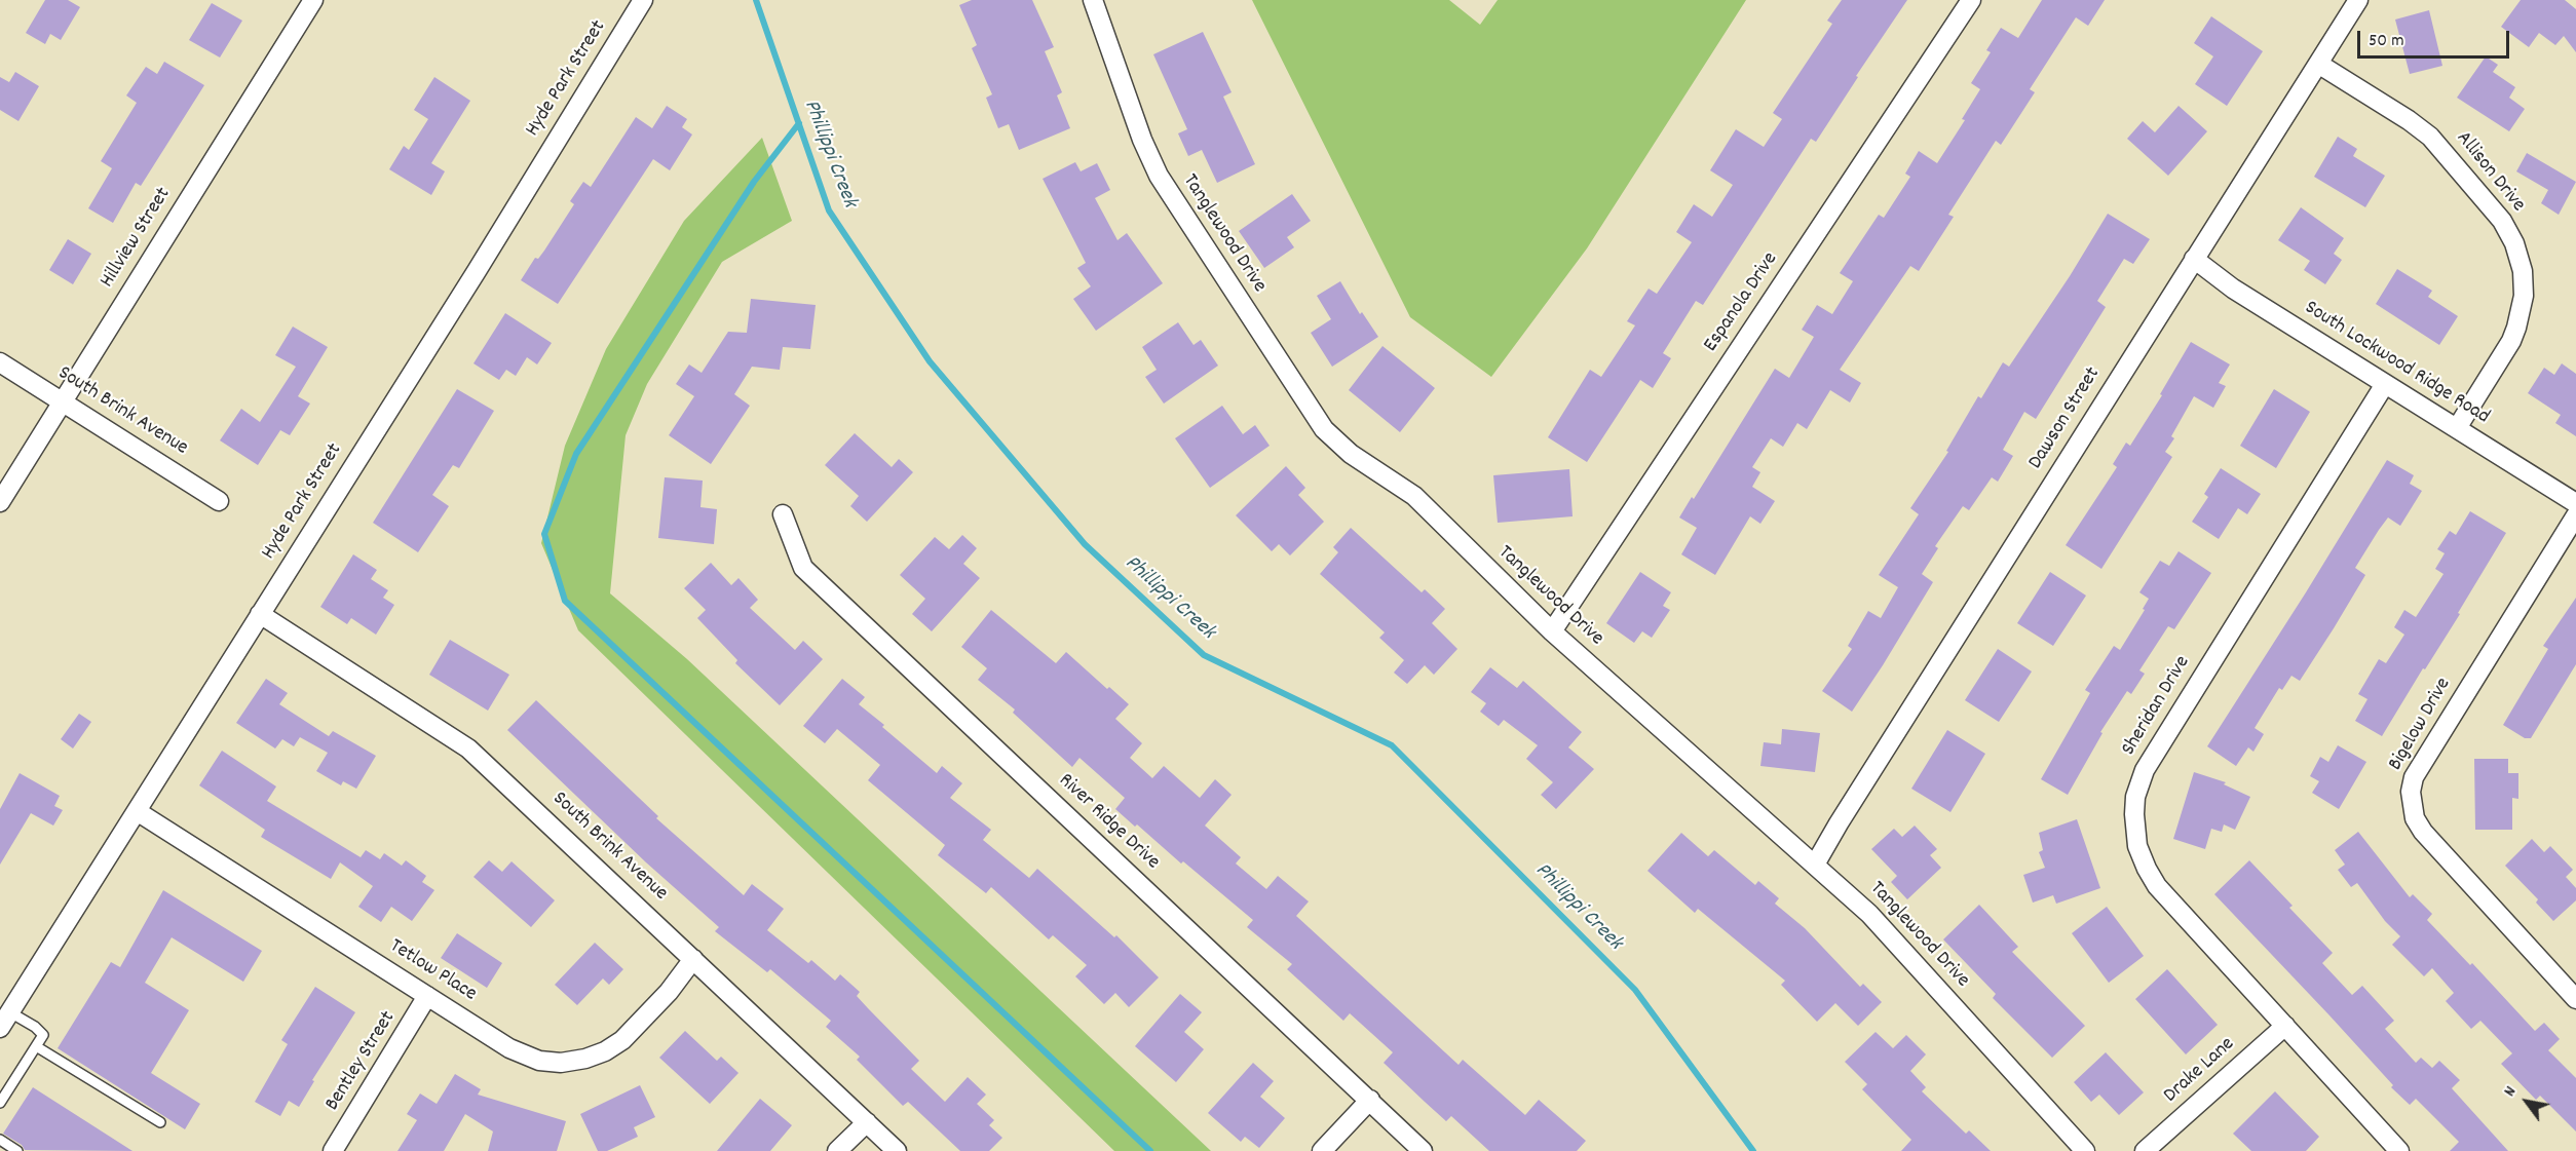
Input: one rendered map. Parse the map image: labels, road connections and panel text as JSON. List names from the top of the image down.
{
  "streets": {
    "street": [
      "Hyde Park Street",
      "Allison Drive",
      "Tanglewood Drive",
      "Hillview Street",
      "Espanola Drive",
      "South Lockwood Ridge Road",
      "South Brink Avenue",
      "Dawson Street",
      "Sheridan Drive",
      "Bigelow Drive",
      "River Ridge Drive",
      "Tetlow Place",
      "Bentley Street",
      "Drake Lane"
    ]
  },
  "crossings": [
    ["Hyde Park Street", "South Brink Avenue"],
    ["Hyde Park Street", "Tetlow Place"],
    ["Allison Drive", "South Lockwood Ridge Road"],
    ["Allison Drive", "Dawson Street"],
    ["Tanglewood Drive", "Espanola Drive"],
    ["Tanglewood Drive", "Dawson Street"],
    ["Hillview Street", "South Brink Avenue"],
    ["South Lockwood Ridge Road", "Dawson Street"],
    ["South Lockwood Ridge Road", "Sheridan Drive"],
    ["South Brink Avenue", "Tetlow Place"],
    ["Sheridan Drive", "Drake Lane"],
    ["Tetlow Place", "Bentley Street"]
  ],
  "water": ["Phillippi Creek"],
  "scale_bar": "50 m",
  "north": "top left"
}
